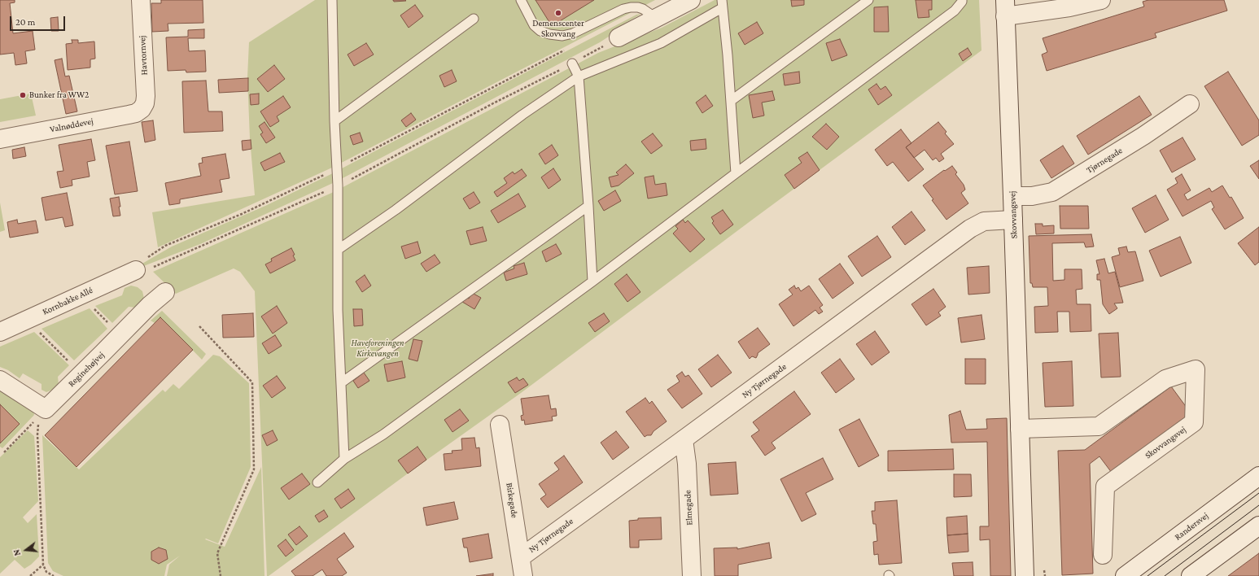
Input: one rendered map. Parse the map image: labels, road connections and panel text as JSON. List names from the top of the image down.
{
  "streets": {
    "street": [
      "Havtornvej",
      "Valnøddevej",
      "Tjørnegade",
      "Skovvangsvej",
      "Kornbakke Allé",
      "Reginehøjvej",
      "Ny Tjørnegade",
      "Birkegade",
      "Elmegade",
      "Randersvej"
    ]
  },
  "crossings": [
    ["Havtornvej", "Valnøddevej"],
    ["Tjørnegade", "Skovvangsvej"],
    ["Skovvangsvej", "Ny Tjørnegade"],
    ["Ny Tjørnegade", "Birkegade"],
    ["Ny Tjørnegade", "Elmegade"]
  ],
  "parks": ["Haveforeningen Kirkevangen"],
  "places": ["Demenscenter Skovvang", "Bunker fra WW2"],
  "scale_bar": "20 m",
  "north": "left"
}
